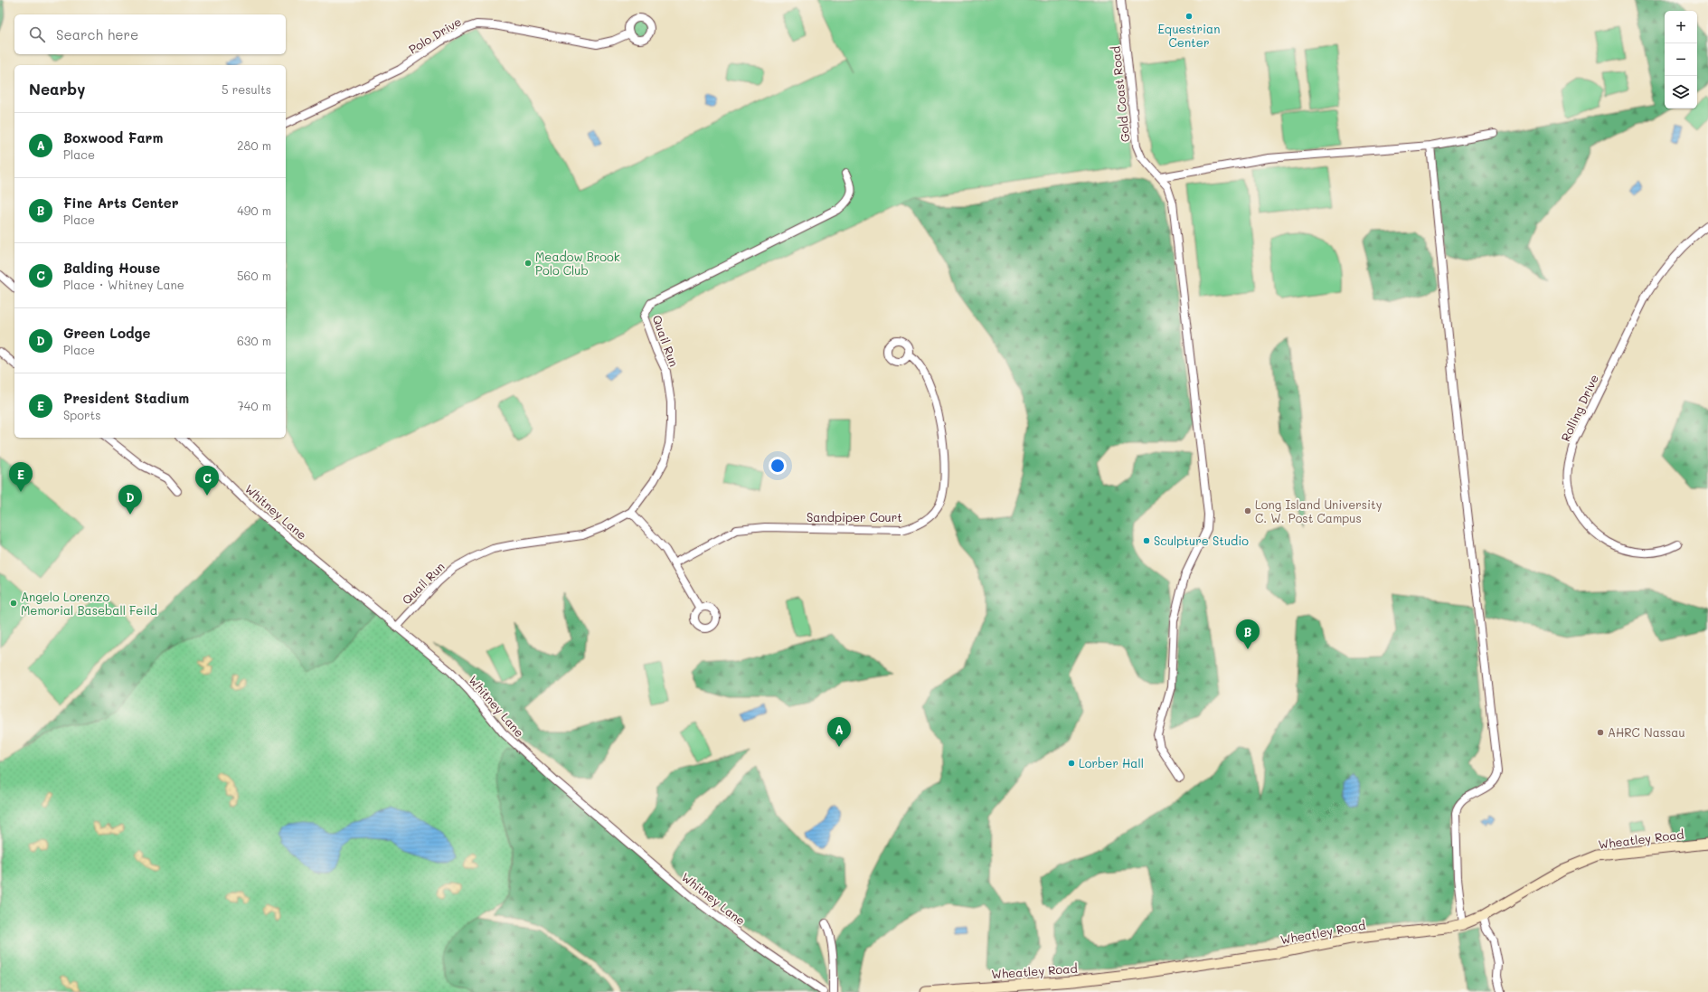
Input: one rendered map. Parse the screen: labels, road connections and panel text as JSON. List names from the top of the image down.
{
  "streets": {
    "main road": ["Wheatley Road"],
    "street": [
      "Polo Drive",
      "Gold Coast Road",
      "Quail Run",
      "Rolling Drive",
      "Whitney Lane",
      "Sandpiper Court"
    ]
  },
  "crossings": [
    ["Quail Run", "Whitney Lane"]
  ],
  "places": [
    "Equestrian Center",
    "Meadow Brook Polo Club",
    "Long Island University C. W. Post Campus",
    "Sculpture Studio",
    "Angelo Lorenzo Memorial Baseball Feild",
    "AHRC Nassau",
    "Lorber Hall"
  ],
  "page": {
    "map_buttons": ["+", "−"],
    "search": "Search here",
    "heading": ["Nearby", "5 results"],
    "list": [
      {
        "mark": "A",
        "name": "Boxwood Farm",
        "note": "Place",
        "value": "280 m"
      },
      {
        "mark": "B",
        "name": "Fine Arts Center",
        "note": "Place",
        "value": "490 m"
      },
      {
        "mark": "C",
        "name": "Balding House",
        "note": "Place · Whitney Lane",
        "value": "560 m"
      },
      {
        "mark": "D",
        "name": "Green Lodge",
        "note": "Place",
        "value": "630 m"
      },
      {
        "mark": "E",
        "name": "President Stadium",
        "note": "Sports",
        "value": "740 m"
      }
    ],
    "pins": [
      "E",
      "C",
      "D",
      "B",
      "A"
    ]
  }
}
